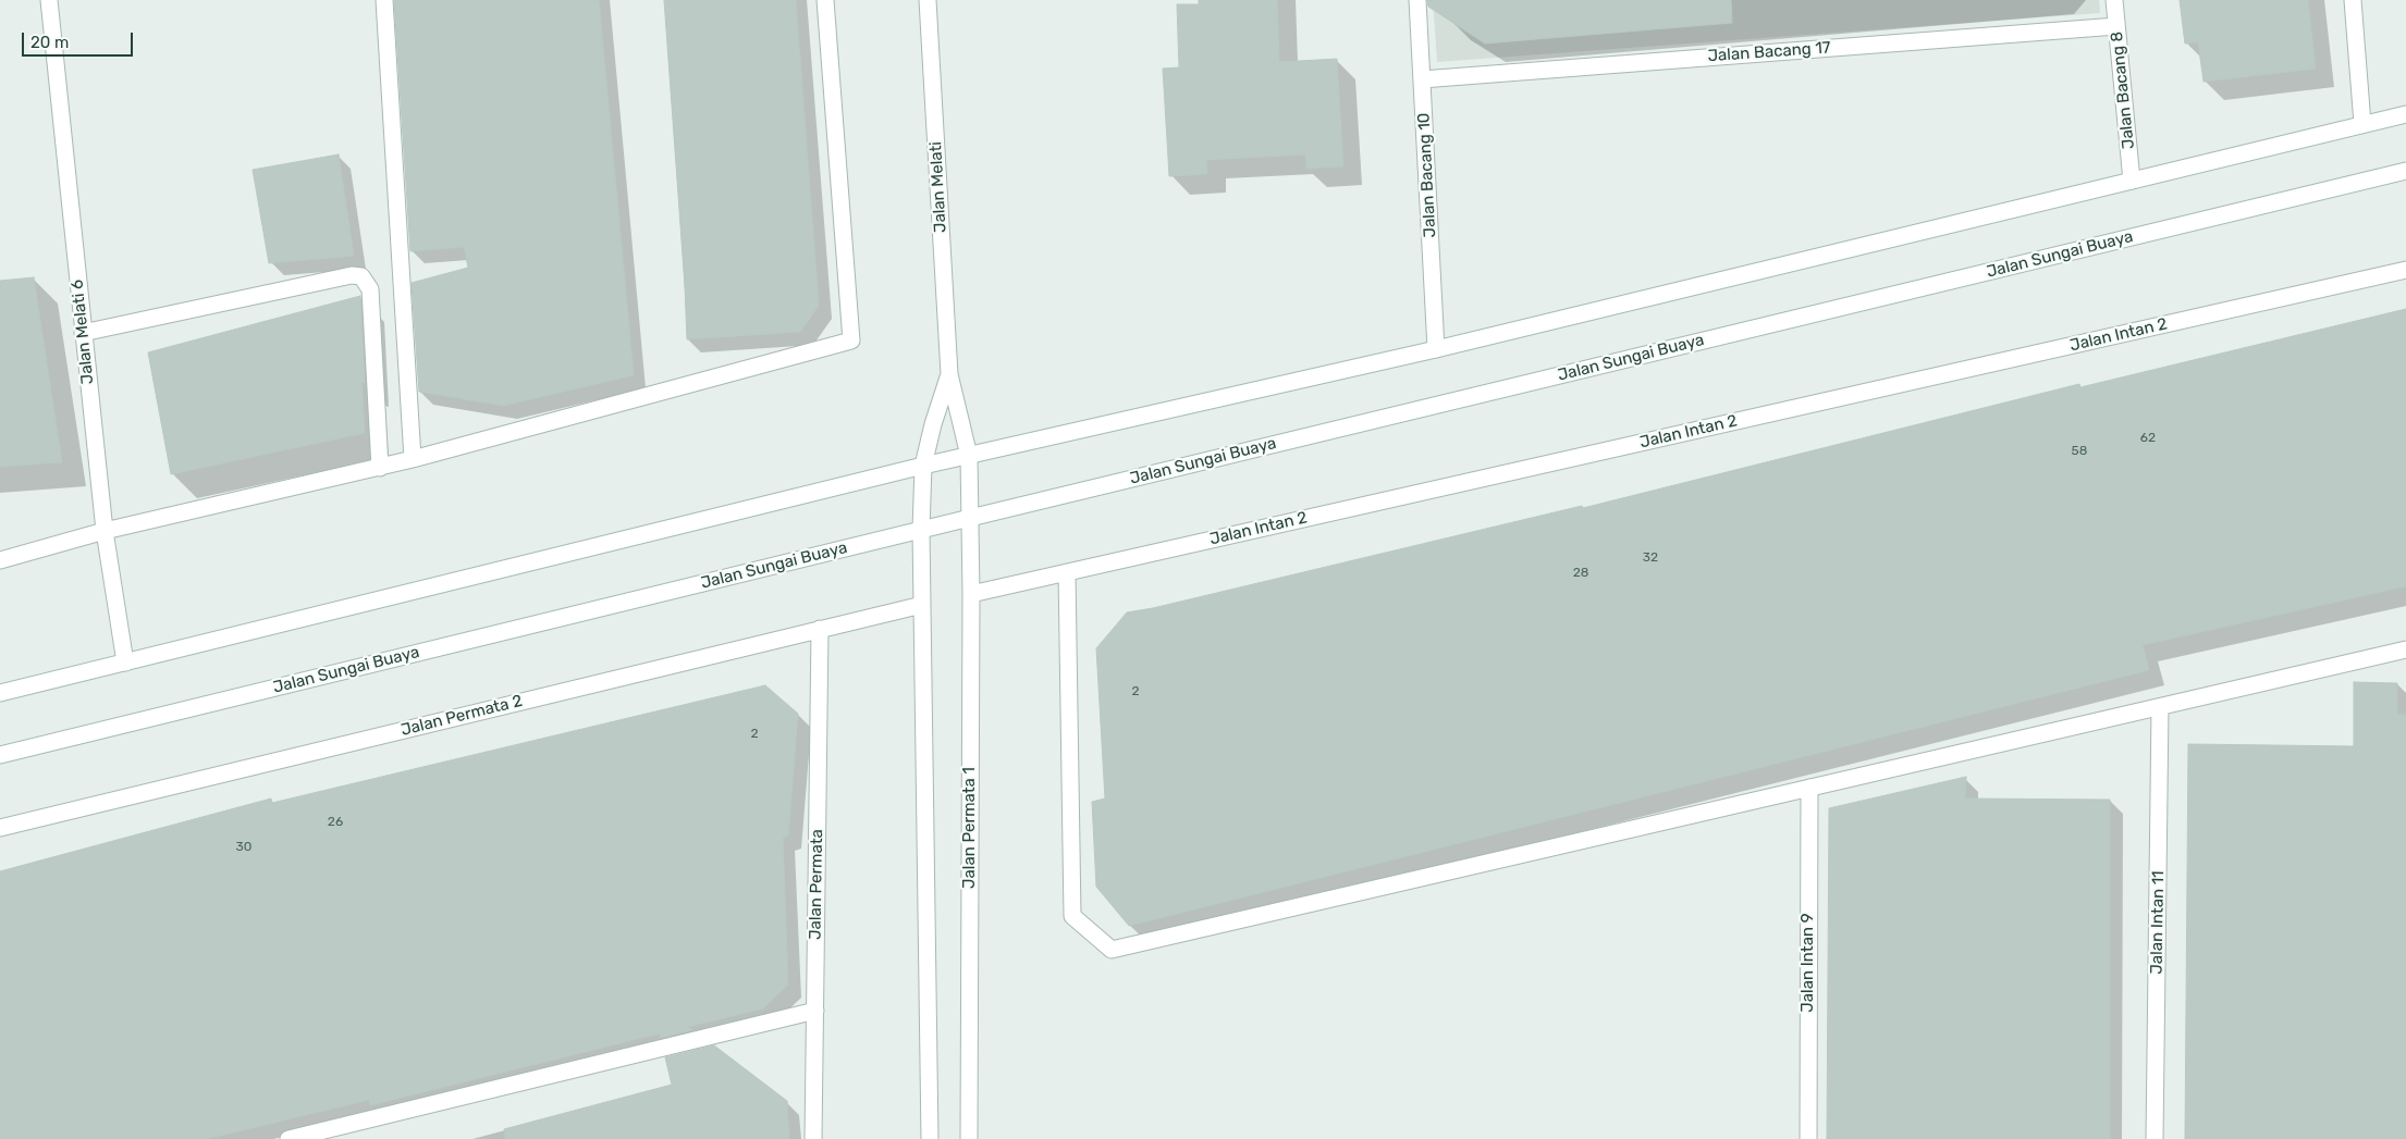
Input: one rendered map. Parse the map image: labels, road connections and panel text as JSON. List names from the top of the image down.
{
  "streets": {
    "street": [
      "Jalan Bacang 17",
      "Jalan Bacang 8",
      "Jalan Bacang 10",
      "Jalan Melati",
      "Jalan Sungai Buaya",
      "Jalan Melati 6",
      "Jalan Intan 2",
      "Jalan Permata 2",
      "Jalan Permata 1",
      "Jalan Permata",
      "Jalan Intan 11",
      "Jalan Intan 9"
    ]
  },
  "crossings": [
    ["Jalan Bacang 17", "Jalan Bacang 8"],
    ["Jalan Bacang 17", "Jalan Bacang 10"],
    ["Jalan Melati", "Jalan Sungai Buaya"],
    ["Jalan Melati", "Jalan Permata 1"],
    ["Jalan Sungai Buaya", "Jalan Permata 1"],
    ["Jalan Intan 2", "Jalan Permata 1"],
    ["Jalan Permata 2", "Jalan Permata"]
  ],
  "house_numbers": [
    "62",
    "58",
    "32",
    "28",
    "2",
    "2",
    "26",
    "30"
  ],
  "scale_bar": "20 m"
}
